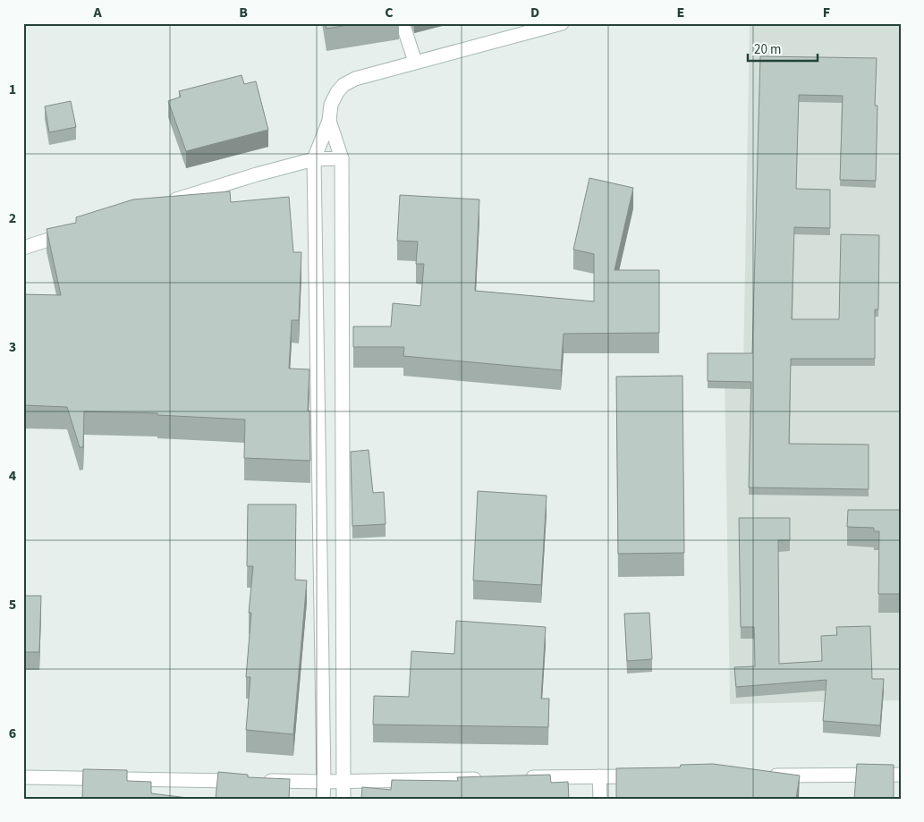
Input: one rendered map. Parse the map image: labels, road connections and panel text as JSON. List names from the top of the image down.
{
  "scale_bar": "20 m",
  "grid": {
    "columns": [
      "A",
      "B",
      "C",
      "D",
      "E",
      "F"
    ],
    "rows": [
      "1",
      "2",
      "3",
      "4",
      "5",
      "6"
    ]
  }
}
